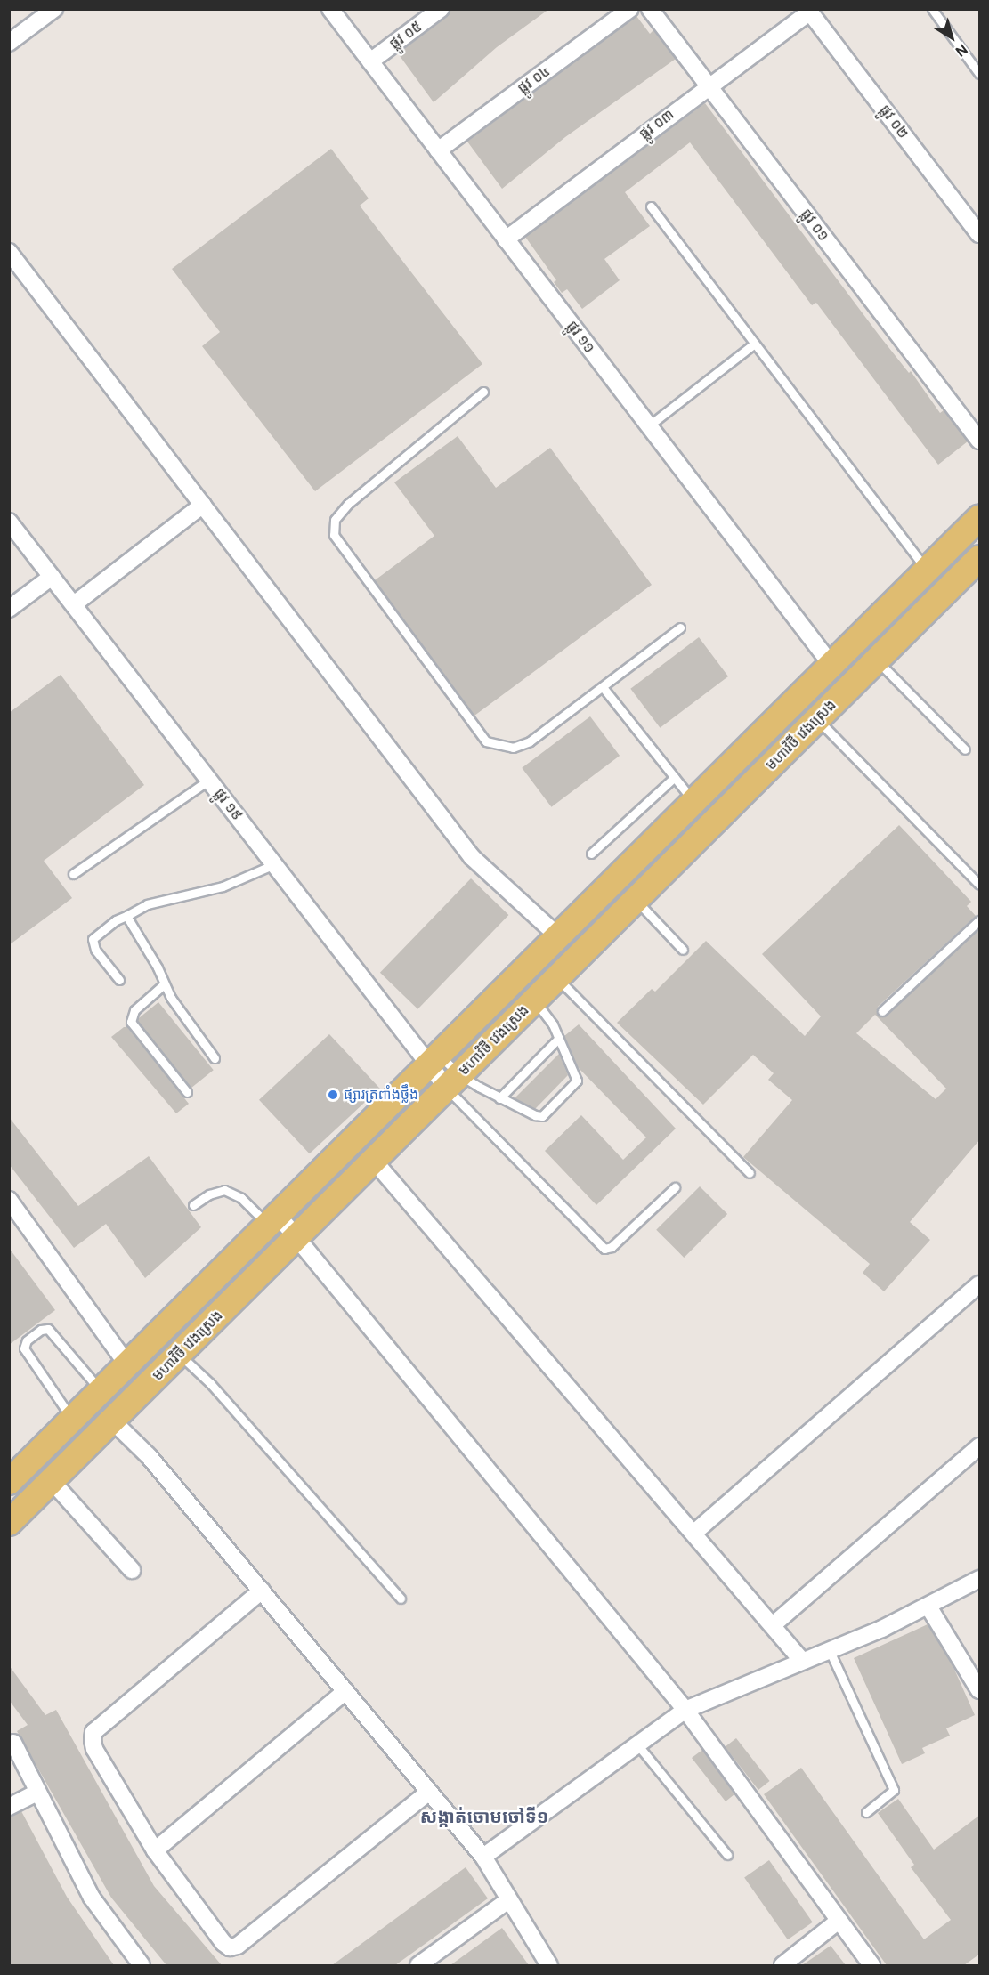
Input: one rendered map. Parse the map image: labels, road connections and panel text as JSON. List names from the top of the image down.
{
  "streets": {
    "main road": ["មហាវិថី វេងស្រេង"],
    "street": [
      "ផ្លូវ ០៥",
      "ផ្លូវ ០៤",
      "ផ្លូវ ០២",
      "ផ្លូវ ០៣",
      "ផ្លូវ ០១",
      "ផ្លូវ ១១",
      "ផ្លូវ ១៩"
    ]
  },
  "crossings": [
    ["ផ្លូវ ០៥", "ផ្លូវ ១១"],
    ["ផ្លូវ ០៤", "ផ្លូវ ១១"],
    ["ផ្លូវ ០២", "ផ្លូវ ០៣"],
    ["ផ្លូវ ០៣", "ផ្លូវ ០១"],
    ["ផ្លូវ ០៣", "ផ្លូវ ១១"],
    ["ផ្លូវ ១១", "មហាវិថី វេងស្រេង"],
    ["មហាវិថី វេងស្រេង", "ផ្លូវ ១៩"]
  ],
  "districts": ["សង្កាត់ចោមចៅទី១"],
  "places": ["ផ្សារត្រពាំងថ្លឹង"],
  "north": "bottom right"
}
